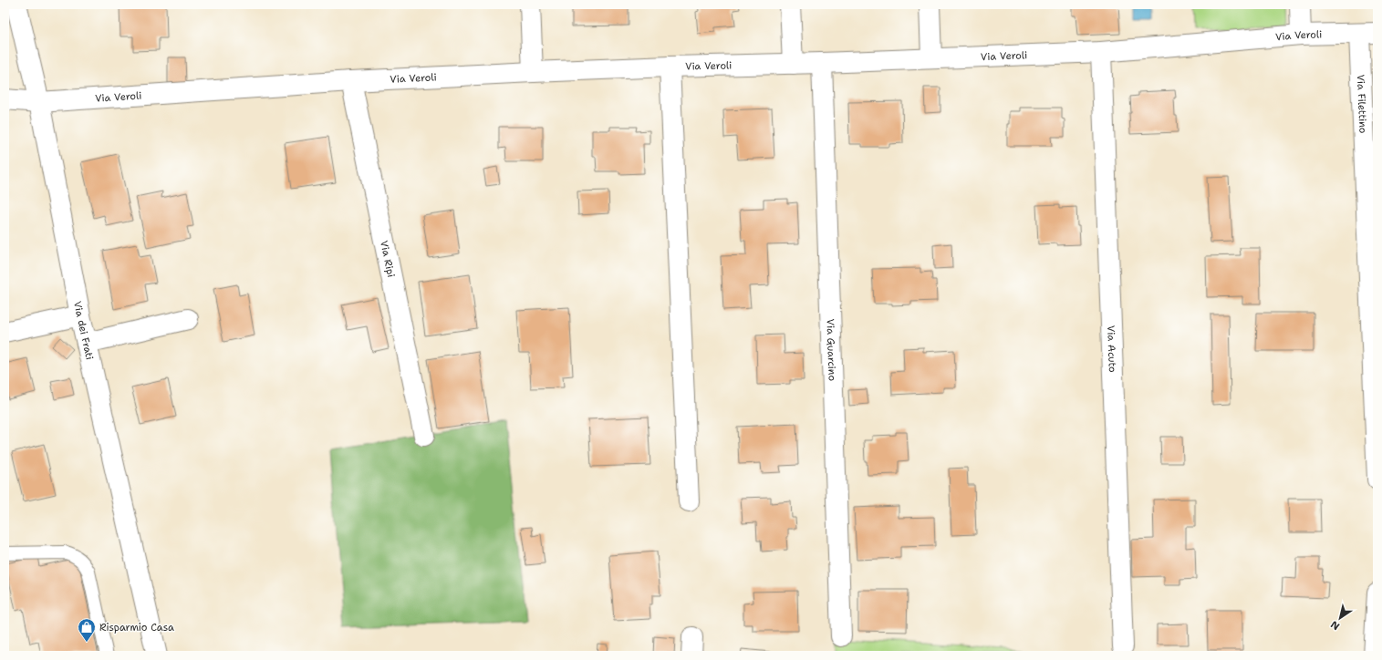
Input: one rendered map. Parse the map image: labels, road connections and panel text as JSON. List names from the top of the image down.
{
  "streets": {
    "street": [
      "Via Veroli",
      "Via Filettino",
      "Via Ripi",
      "Via dei Frati",
      "Via Guarcino",
      "Via Acuto"
    ]
  },
  "crossings": [
    ["Via Veroli", "Via Filettino"],
    ["Via Veroli", "Via Ripi"],
    ["Via Veroli", "Via dei Frati"],
    ["Via Veroli", "Via Guarcino"],
    ["Via Veroli", "Via Acuto"]
  ],
  "places": {
    "shop": ["Risparmio Casa"]
  },
  "north": "bottom left"
}
